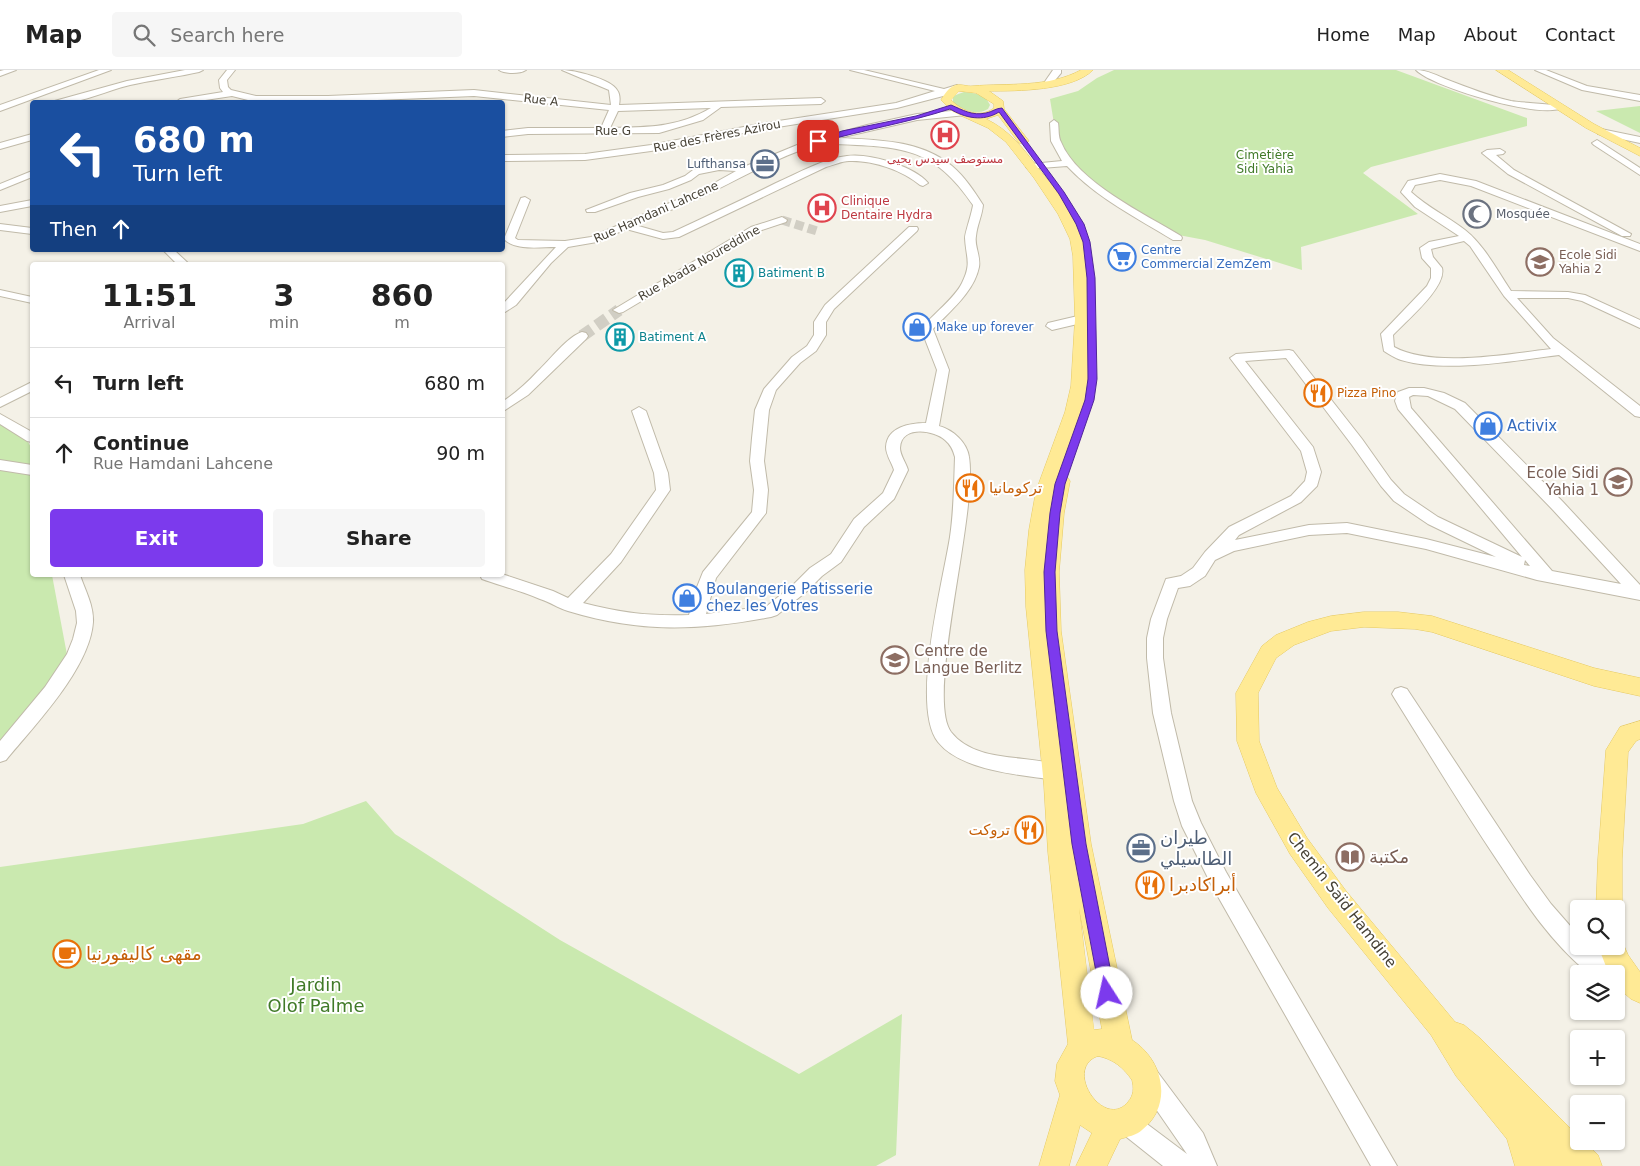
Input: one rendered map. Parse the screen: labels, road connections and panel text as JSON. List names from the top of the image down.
{
  "streets": {
    "main road": ["Chemin Saïd Hamdine"],
    "street": [
      "Rue A",
      "Rue G",
      "Rue des Frères Azirou",
      "Rue Hamdani Lahcene",
      "Rue Abada Noureddine"
    ]
  },
  "crossings": [
    ["Rue A", "Rue G"]
  ],
  "parks": ["Cimetière Sidi Yahia", "Jardin Olof Palme"],
  "places": {
    "hospital": ["مستوصف سيدس يحيى", "Clinique Dentaire Hydra"],
    "office": ["Lufthansa", "طيران الطاسيلي"],
    "mosque": ["Mosquée"],
    "supermarket": ["Centre Commercial ZemZem"],
    "school or university": ["Ecole Sidi Yahia 2", "Ecole Sidi Yahia 1", "Centre de Langue Berlitz"],
    "building": ["Batiment B", "Batiment A"],
    "shop": ["Make up forever", "Activix", "Boulangerie Patisserie chez les Votres"],
    "restaurant": [
      "Pizza Pino",
      "تركومانيا",
      "تروكت",
      "أبراكادبرا"
    ],
    "library": ["مكتبة"],
    "cafe": ["مقهى كاليفورنيا"]
  },
  "page": {
    "header": "Map",
    "search": "Search here",
    "nav": [
      "Home",
      "Map",
      "About",
      "Contact"
    ],
    "turn": ["680 m", "Turn left"],
    "then": "Then",
    "eta": [
      "11:51",
      "Arrival",
      "3",
      "min",
      "860",
      "m"
    ],
    "list": [
      {
        "name": "Turn left",
        "value": "680 m"
      },
      {
        "name": "Continue",
        "note": "Rue Hamdani Lahcene",
        "value": "90 m"
      }
    ],
    "buttons": ["Exit", "Share"],
    "map_buttons": ["+", "−"]
  }
}
